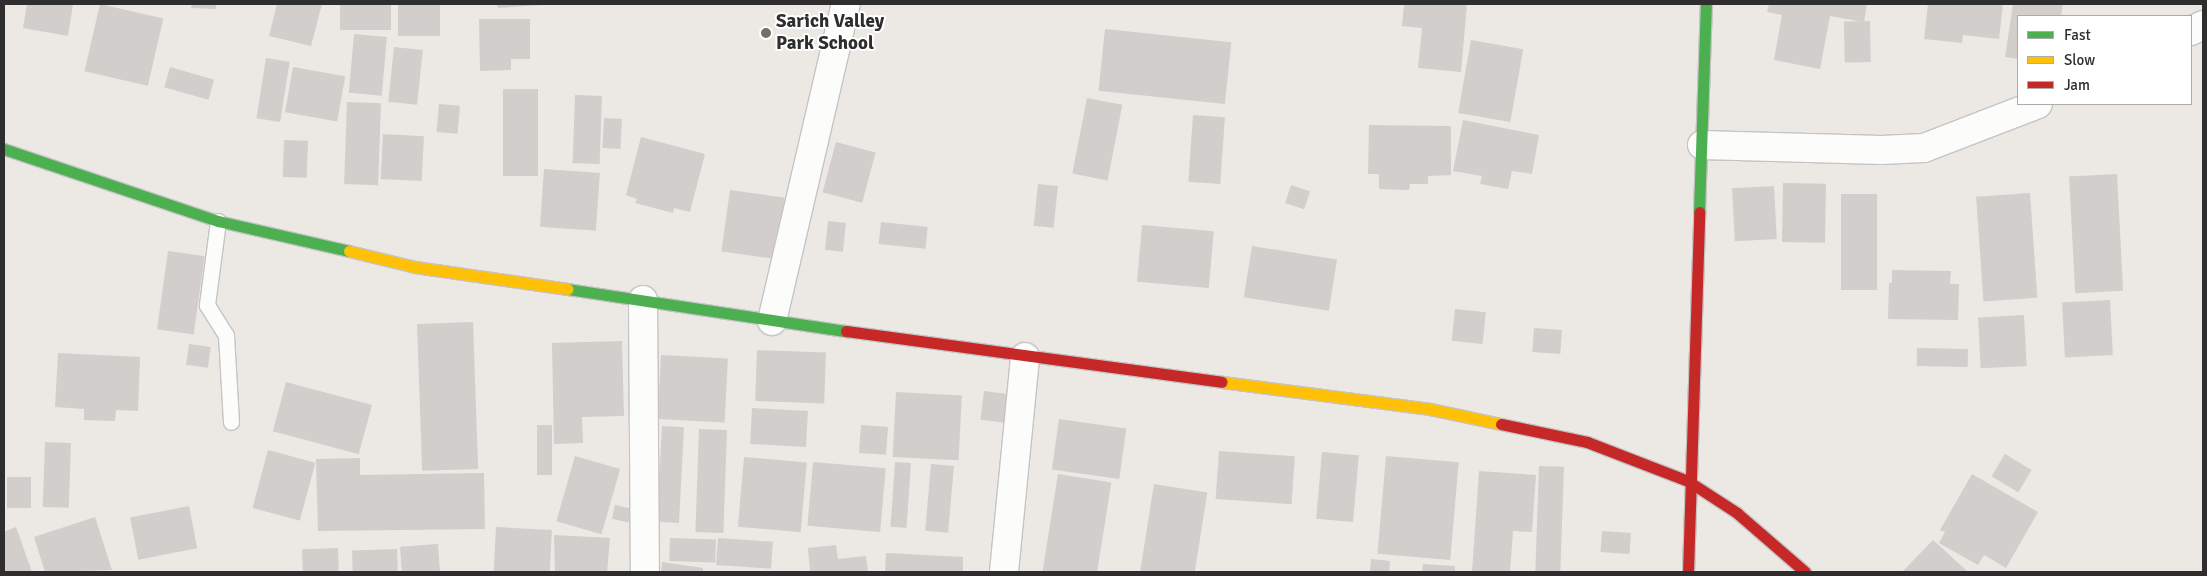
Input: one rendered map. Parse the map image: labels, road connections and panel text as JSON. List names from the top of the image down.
{
  "places": ["Sarich Valley Park School"],
  "legend": ["Fast", "Slow", "Jam"]
}
